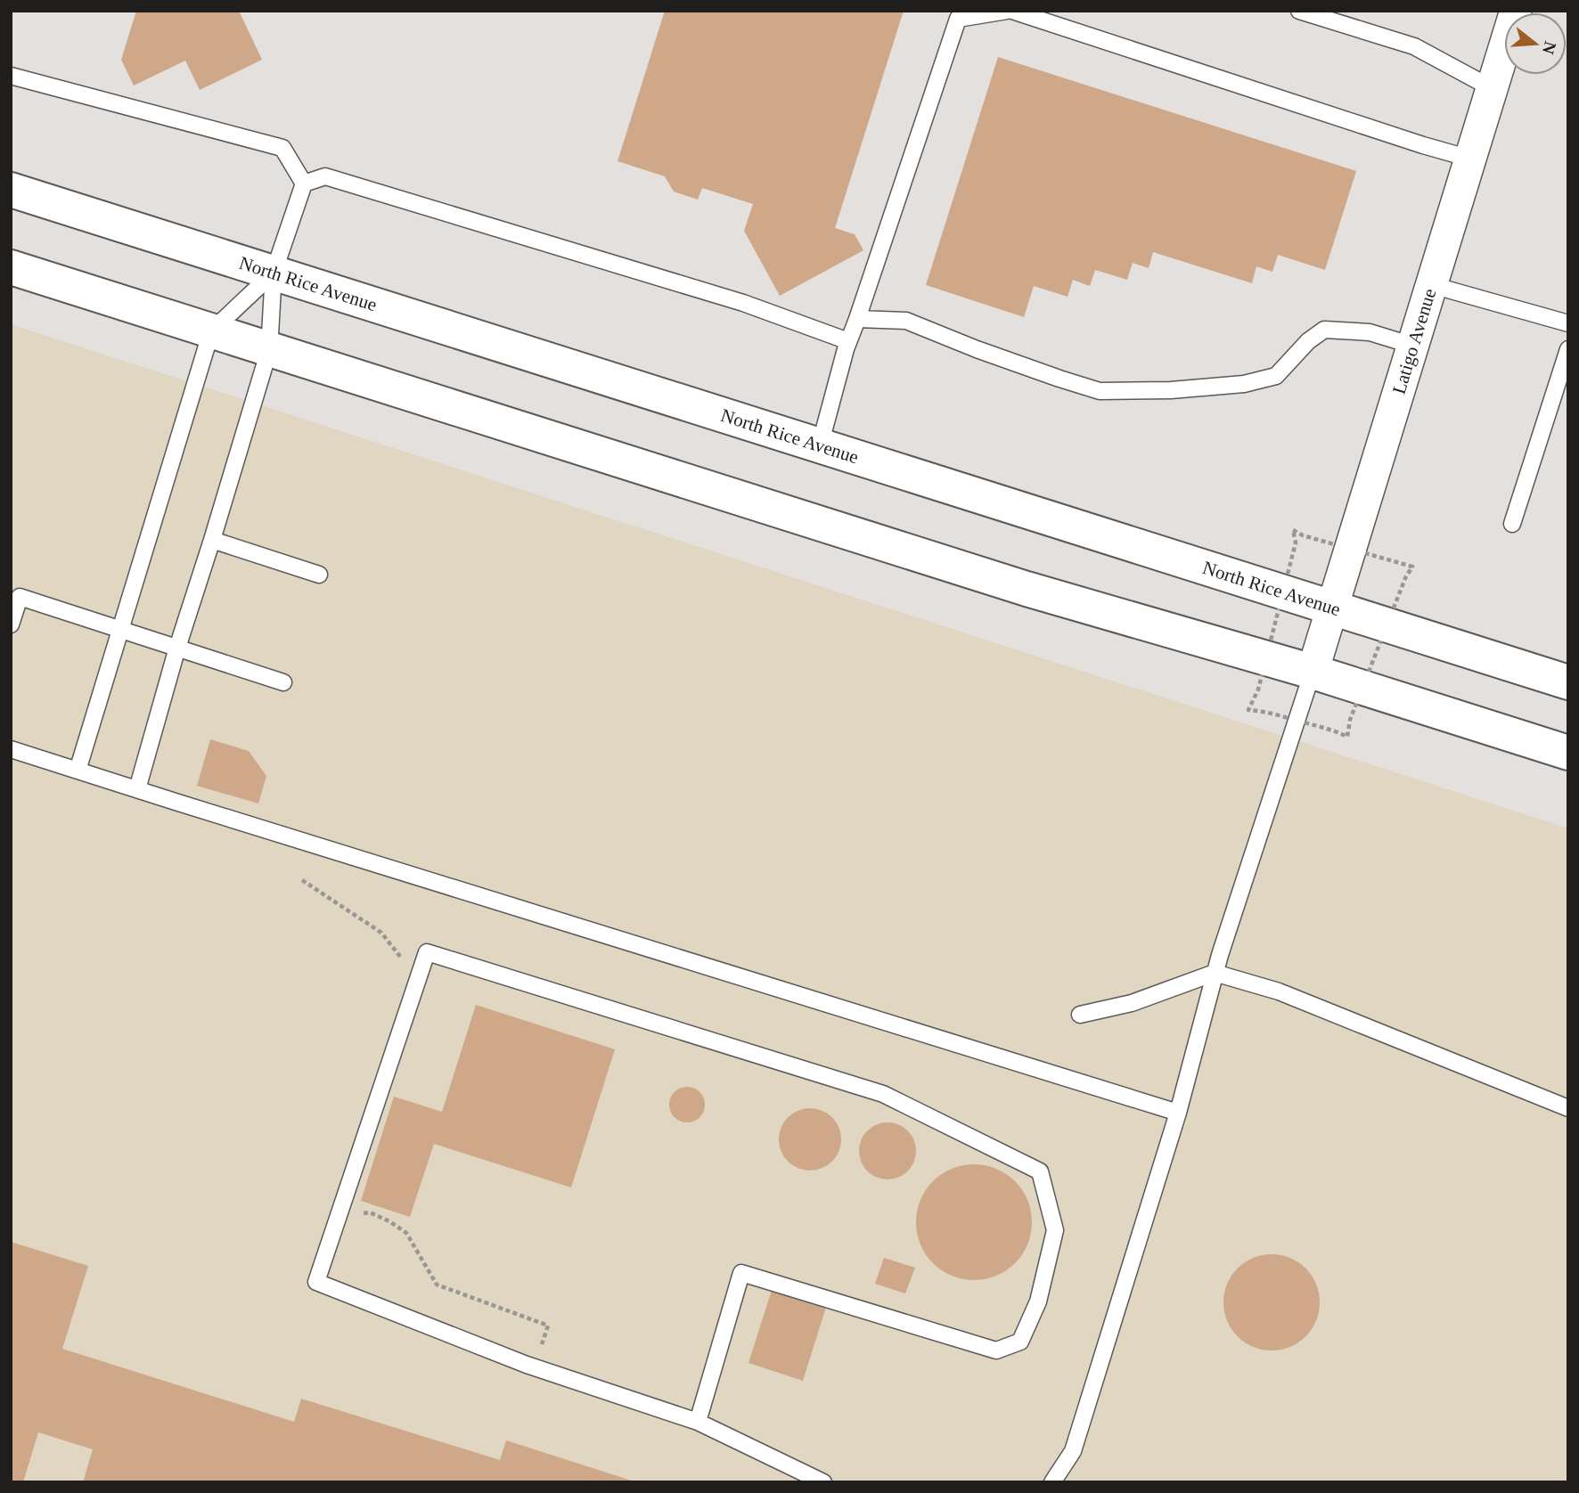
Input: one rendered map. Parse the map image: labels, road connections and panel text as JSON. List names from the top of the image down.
{
  "streets": {
    "highway": ["North Rice Avenue"],
    "street": ["Latigo Avenue"]
  },
  "crossings": [
    ["North Rice Avenue", "Latigo Avenue"]
  ],
  "north": "right"
}
